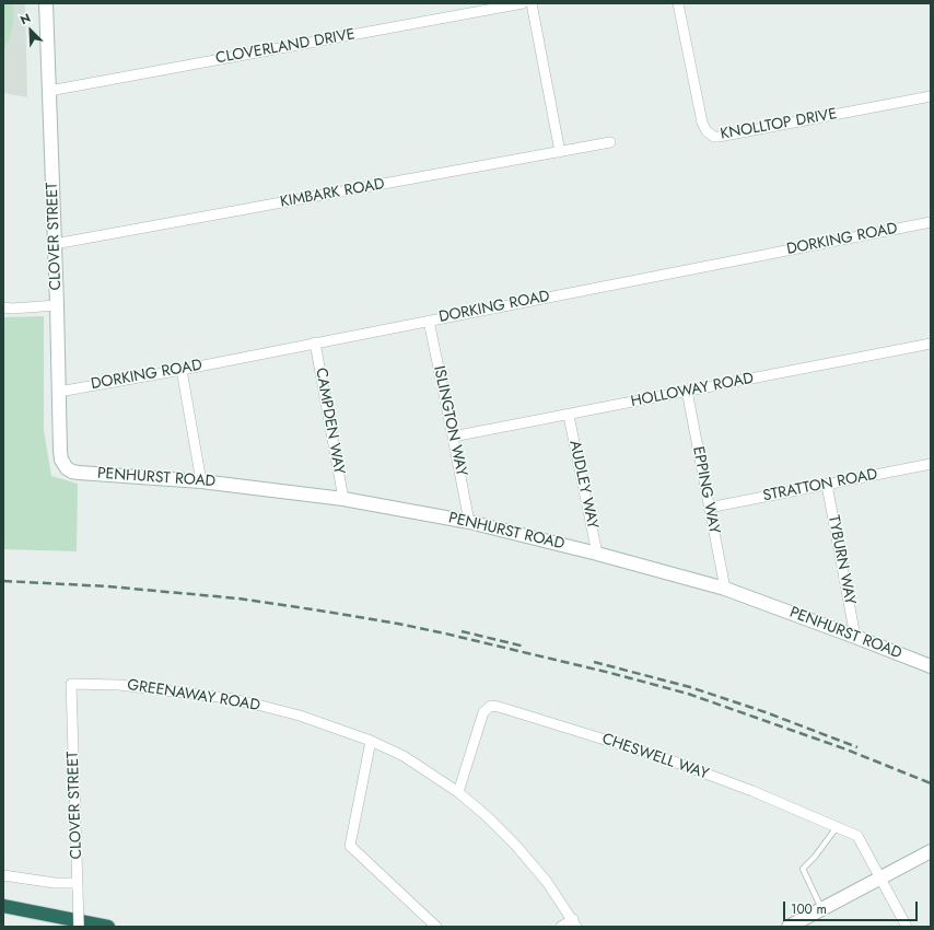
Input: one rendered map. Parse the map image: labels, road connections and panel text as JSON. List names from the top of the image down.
{
  "streets": {
    "street": [
      "CLOVERLAND DRIVE",
      "KNOLLTOP DRIVE",
      "KIMBARK ROAD",
      "CLOVER STREET",
      "DORKING ROAD",
      "HOLLOWAY ROAD",
      "CAMPDEN WAY",
      "ISLINGTON WAY",
      "PENHURST ROAD",
      "AUDLEY WAY",
      "STRATTON ROAD",
      "EPPING WAY",
      "TYBURN WAY",
      "GREENAWAY ROAD",
      "CHESWELL WAY"
    ]
  },
  "crossings": [
    ["CLOVERLAND DRIVE", "CLOVER STREET"],
    ["KIMBARK ROAD", "CLOVER STREET"],
    ["CLOVER STREET", "DORKING ROAD"],
    ["CLOVER STREET", "PENHURST ROAD"],
    ["CLOVER STREET", "GREENAWAY ROAD"],
    ["DORKING ROAD", "CAMPDEN WAY"],
    ["DORKING ROAD", "ISLINGTON WAY"],
    ["HOLLOWAY ROAD", "ISLINGTON WAY"],
    ["HOLLOWAY ROAD", "AUDLEY WAY"],
    ["HOLLOWAY ROAD", "EPPING WAY"],
    ["CAMPDEN WAY", "PENHURST ROAD"],
    ["ISLINGTON WAY", "PENHURST ROAD"],
    ["PENHURST ROAD", "AUDLEY WAY"],
    ["PENHURST ROAD", "EPPING WAY"],
    ["PENHURST ROAD", "TYBURN WAY"],
    ["STRATTON ROAD", "EPPING WAY"],
    ["STRATTON ROAD", "TYBURN WAY"],
    ["GREENAWAY ROAD", "CHESWELL WAY"]
  ],
  "scale_bar": "100 m",
  "north": "top left"
}
